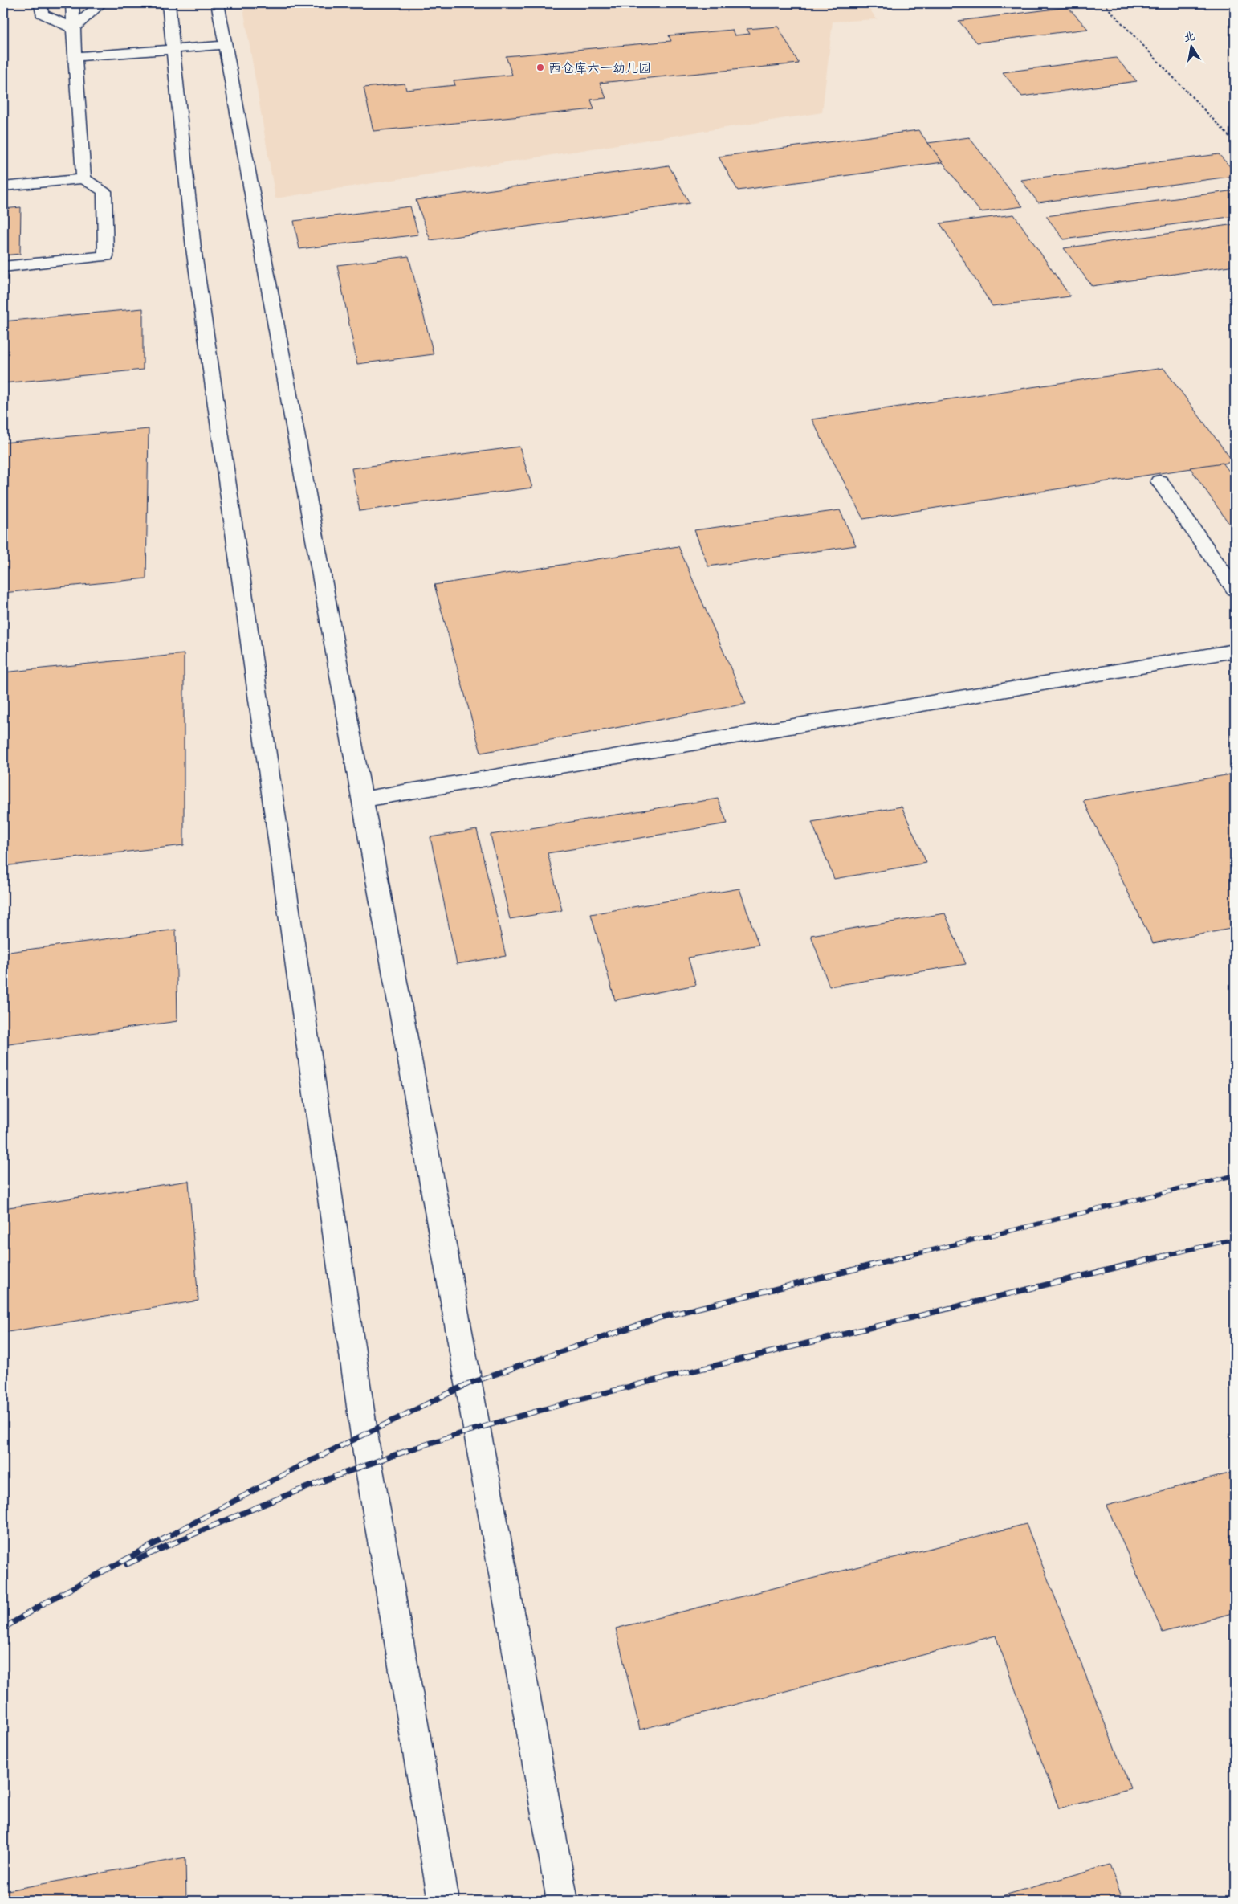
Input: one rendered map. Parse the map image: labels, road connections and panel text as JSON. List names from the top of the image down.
{
  "places": ["西仓库六一幼儿园"],
  "north": "top"
}
